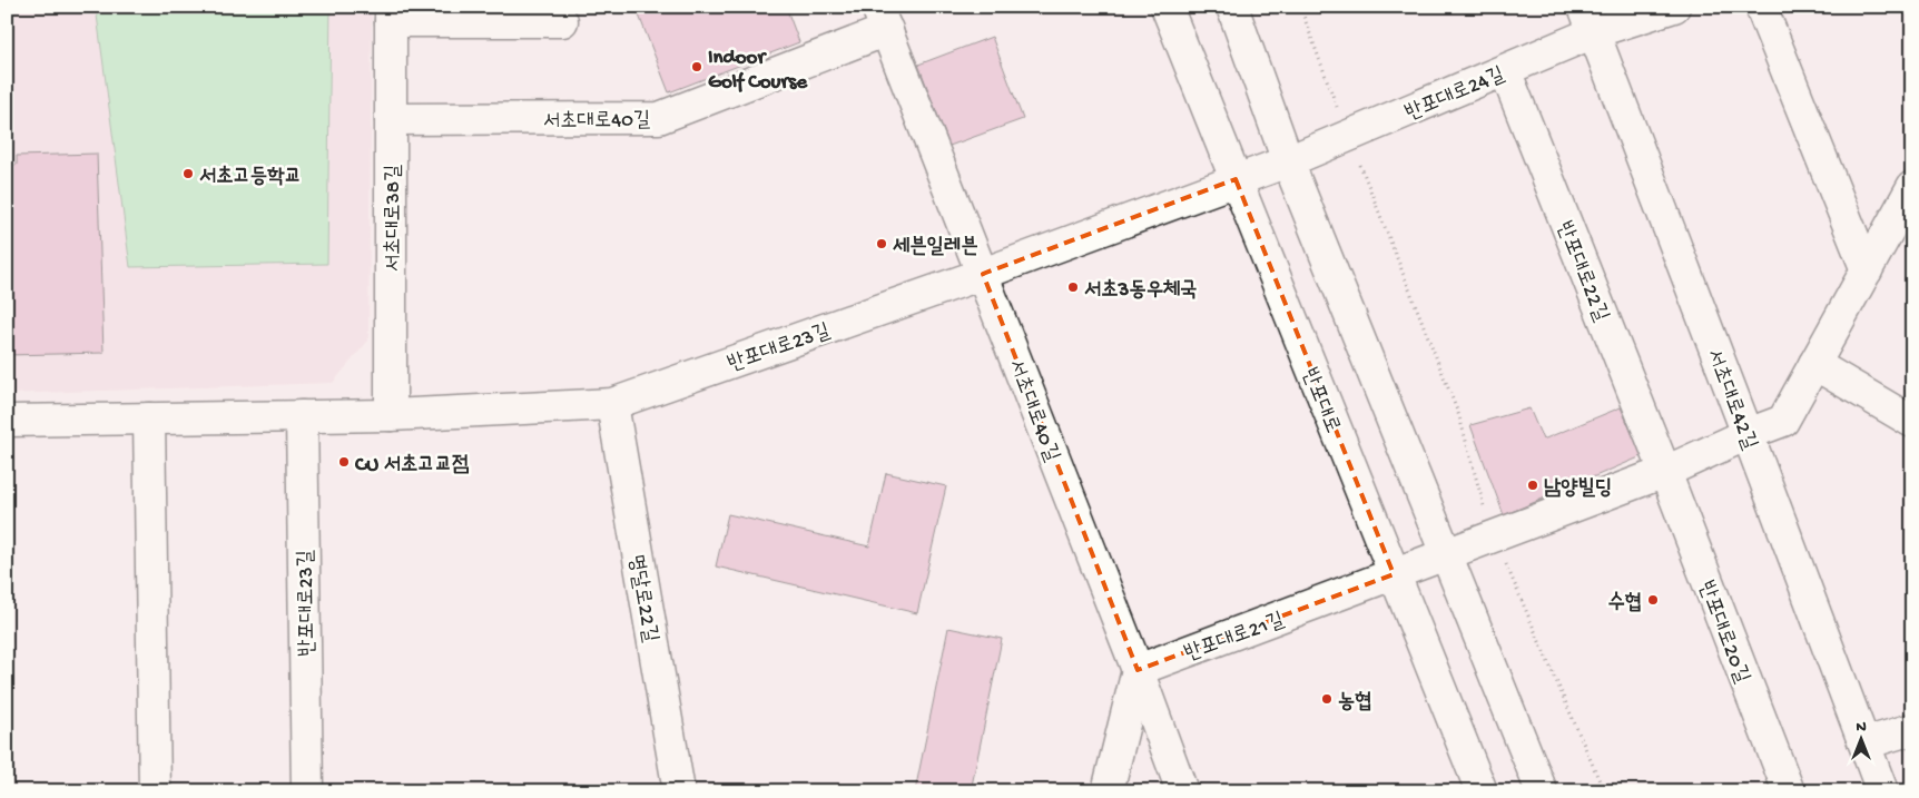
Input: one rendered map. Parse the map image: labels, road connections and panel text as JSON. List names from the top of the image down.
{
  "streets": {
    "street": [
      "반포대로24길",
      "서초대로40길",
      "서초대로38길",
      "반포대로22길",
      "반포대로23길",
      "서초대로42길",
      "반포대로",
      "명달로22길",
      "반포대로20길",
      "반포대로21길"
    ]
  },
  "crossings": [
    ["반포대로24길", "반포대로22길"],
    ["반포대로24길", "반포대로23길"],
    ["반포대로24길", "서초대로42길"],
    ["반포대로24길", "반포대로"],
    ["서초대로40길", "서초대로38길"],
    ["서초대로40길", "반포대로23길"],
    ["서초대로40길", "반포대로21길"],
    ["서초대로38길", "반포대로23길"],
    ["반포대로22길", "반포대로20길"],
    ["반포대로23길", "반포대로"],
    ["반포대로23길", "명달로22길"],
    ["반포대로", "반포대로21길"]
  ],
  "places": [
    "Indoor Golf Course",
    "서초고등학교",
    "세븐일레븐",
    "서초3동우체국",
    "CU 서초고교점",
    "남양빌딩",
    "수협",
    "농협"
  ],
  "north": "top"
}
